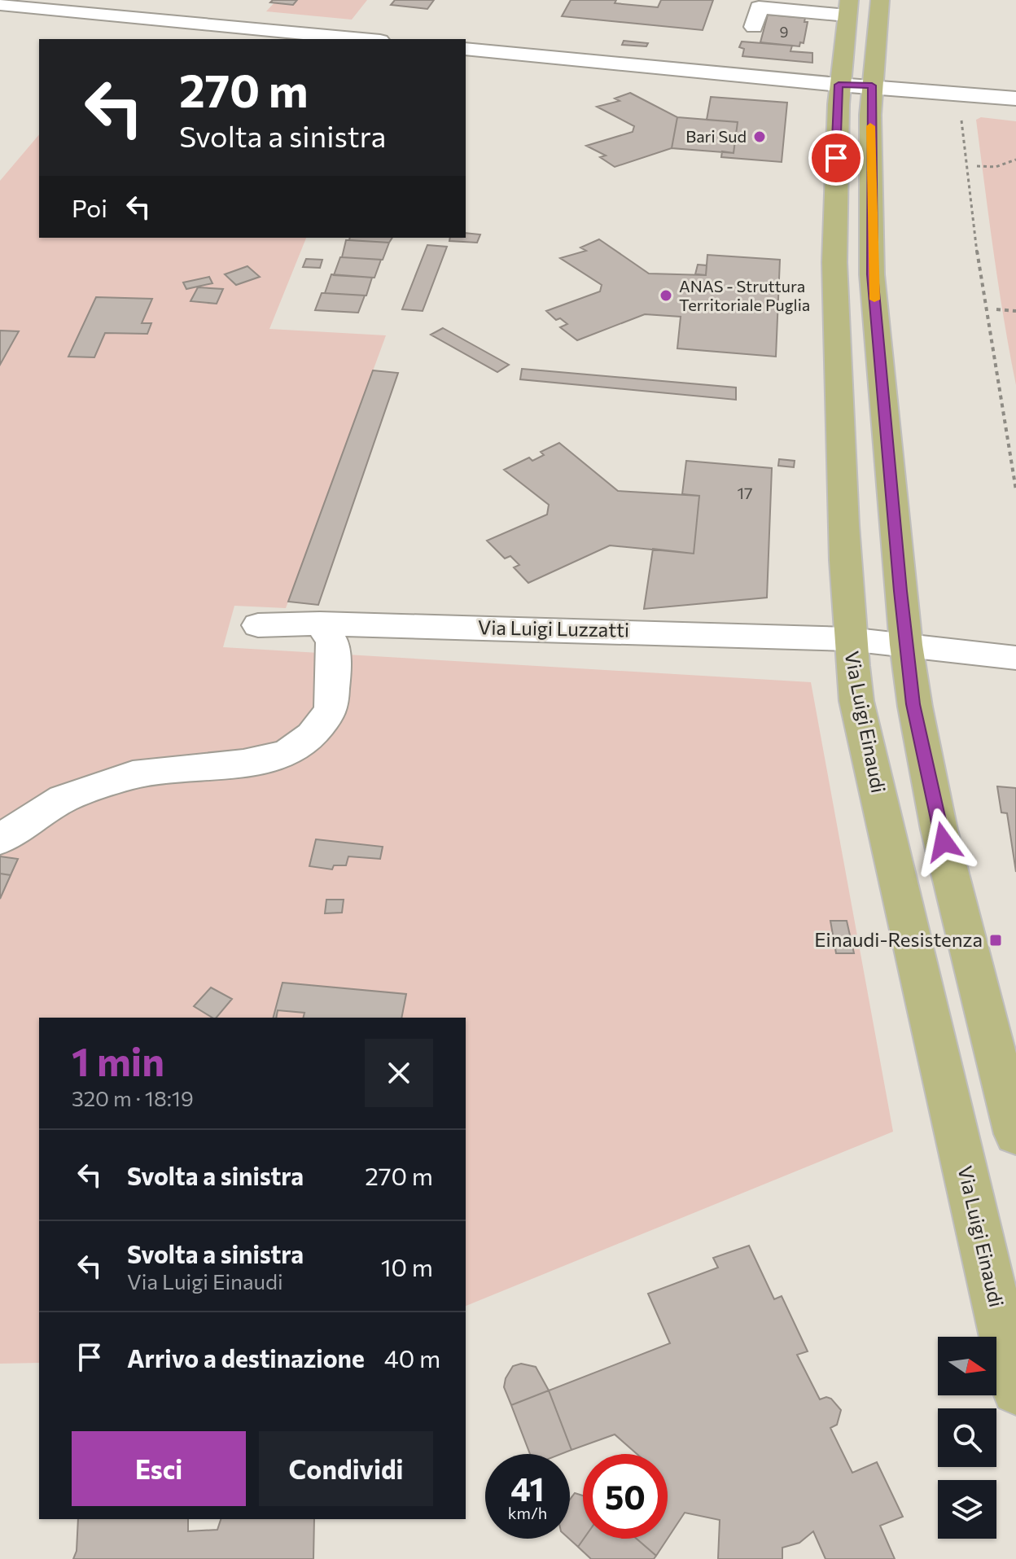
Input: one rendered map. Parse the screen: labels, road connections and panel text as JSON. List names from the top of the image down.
{
  "streets": {
    "main road": ["Via Luigi Einaudi"],
    "street": ["Via Luigi Luzzatti"]
  },
  "crossings": [
    ["Via Luigi Luzzatti", "Via Luigi Einaudi"]
  ],
  "places": {
    "other": ["Bari Sud", "ANAS - Struttura Territoriale Puglia"],
    "transit": ["Einaudi-Resistenza"]
  },
  "house_numbers": ["9", "17"],
  "north": "right",
  "page": {
    "turn": ["270 m", "Svolta a sinistra"],
    "then": "Poi",
    "heading": ["1 min", "320 m · 18:19"],
    "list": [
      {
        "name": "Svolta a sinistra",
        "value": "270 m"
      },
      {
        "name": "Svolta a sinistra",
        "note": "Via Luigi Einaudi",
        "value": "10 m"
      },
      {
        "name": "Arrivo a destinazione",
        "value": "40 m"
      }
    ],
    "buttons": ["Esci", "Condividi"],
    "speed": "41 km/h",
    "limit": "50"
  }
}
